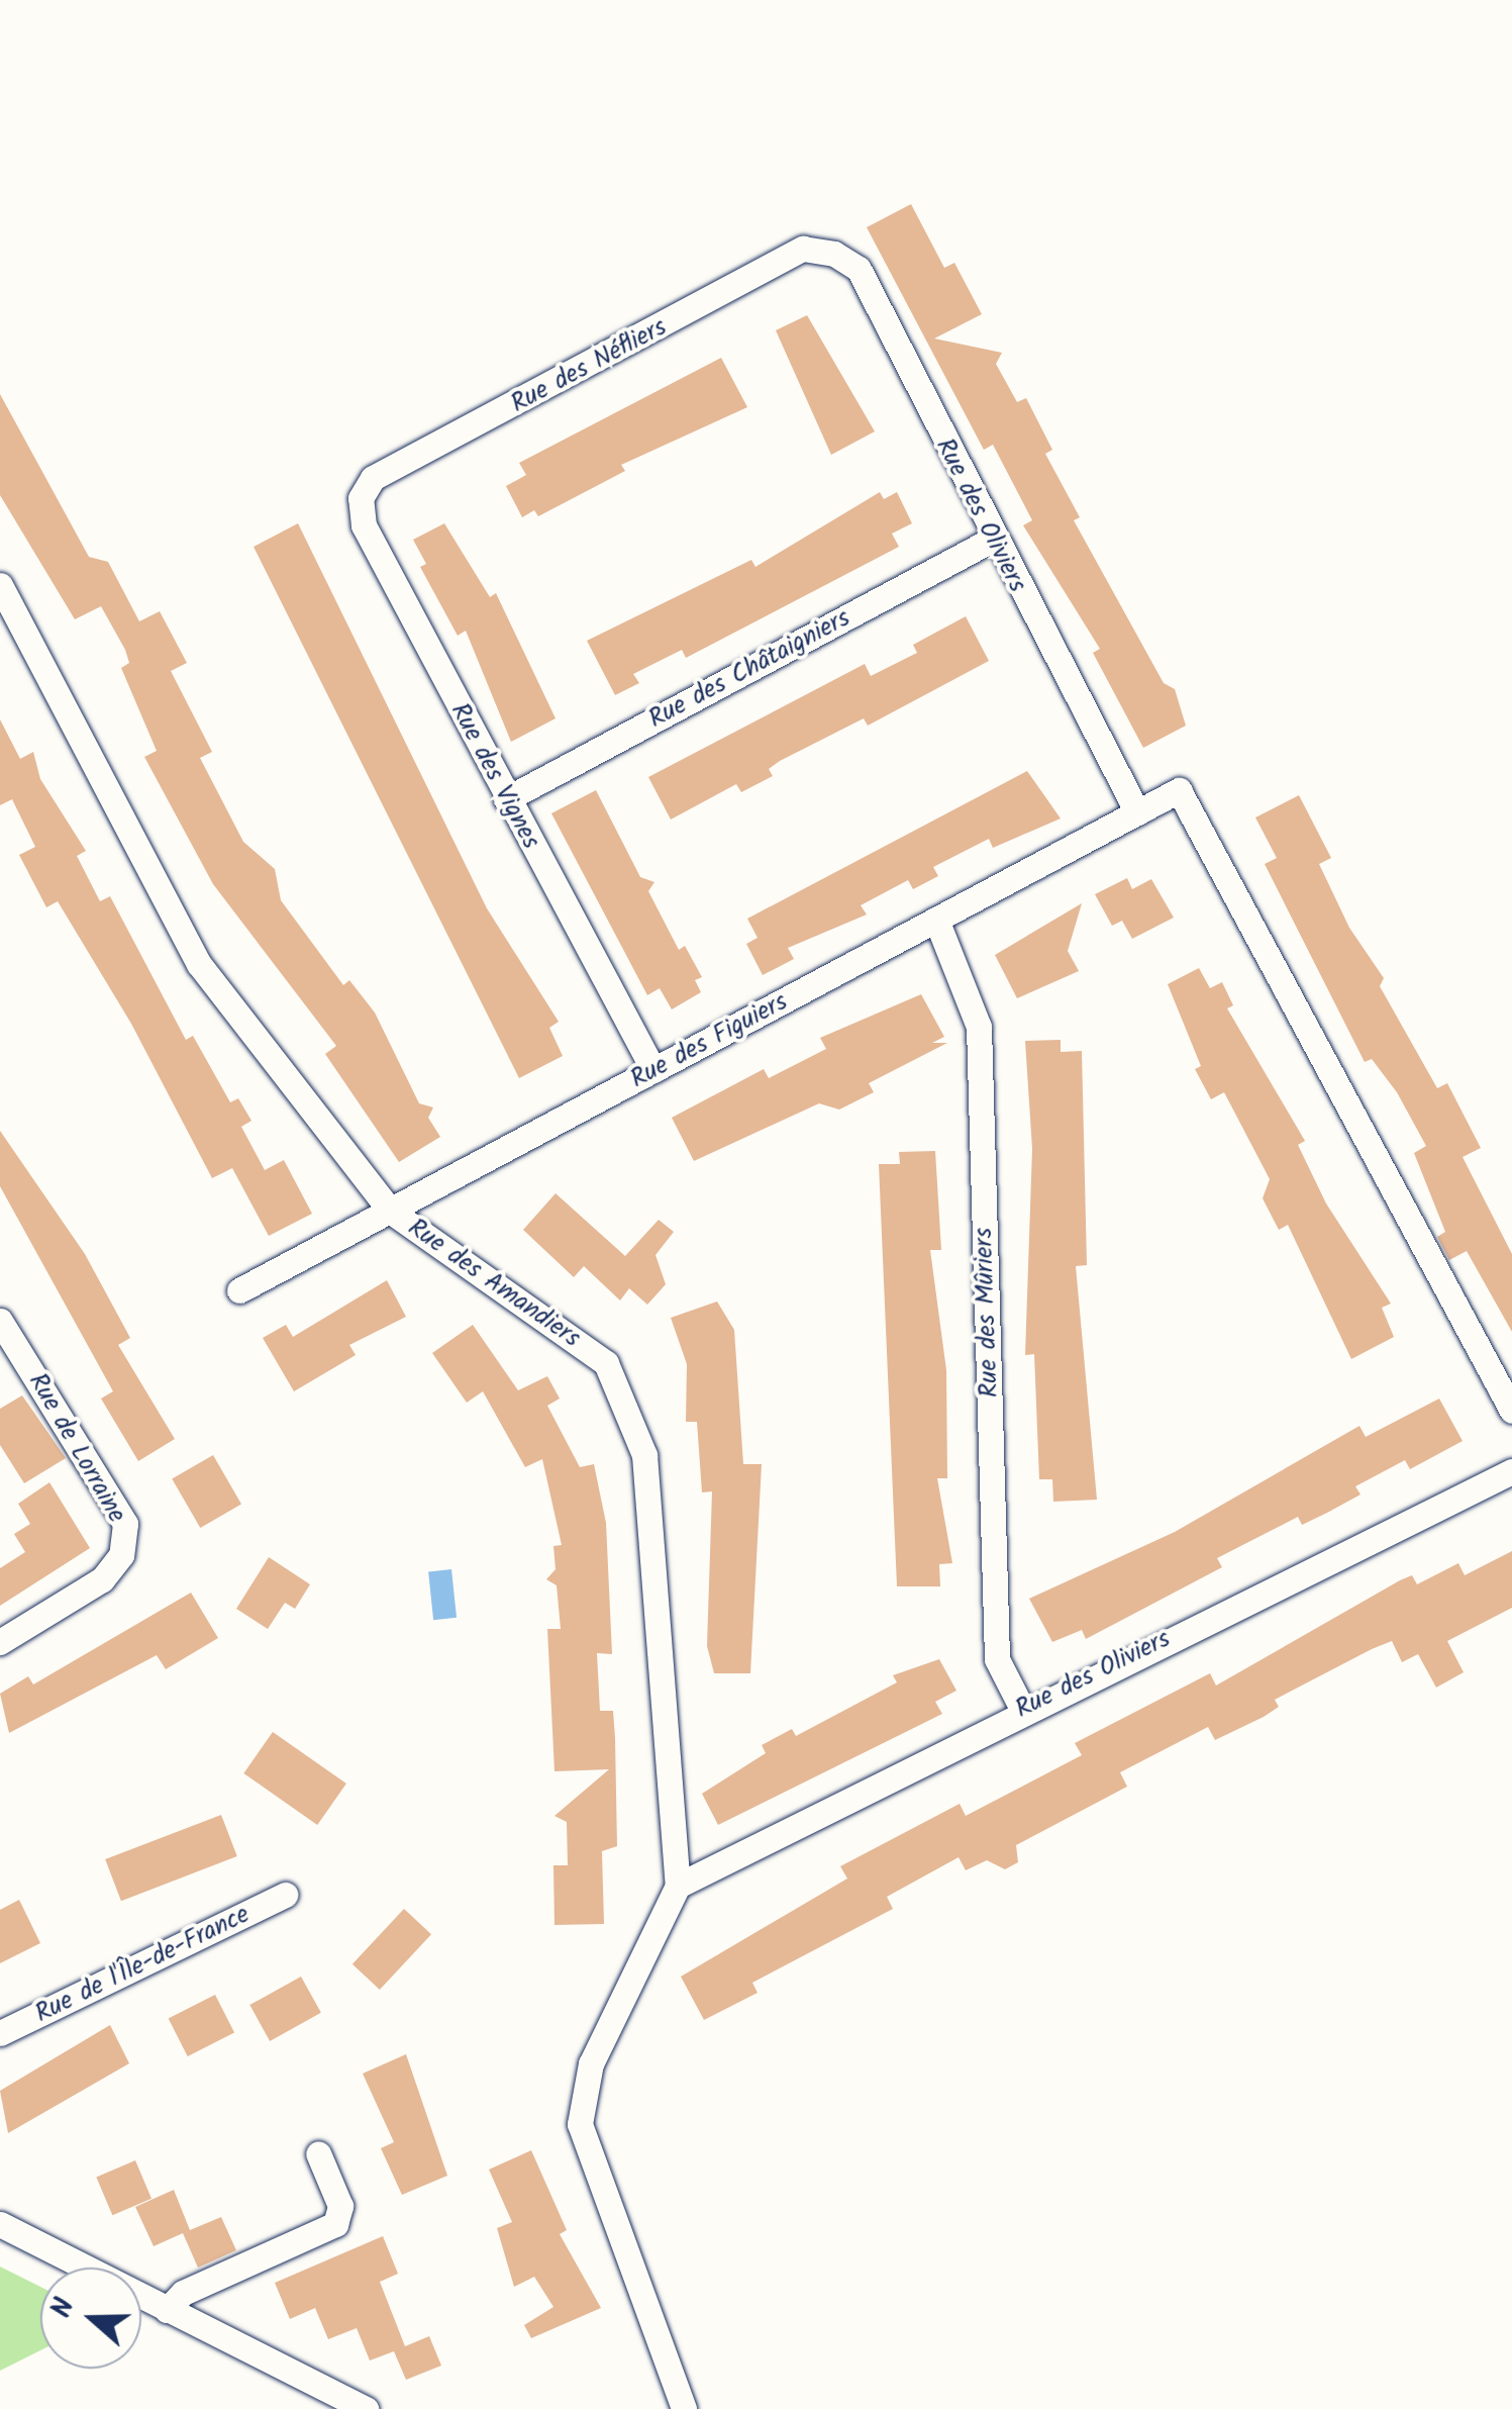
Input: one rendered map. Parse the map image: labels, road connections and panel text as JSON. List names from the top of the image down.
{
  "streets": {
    "street": [
      "Rue des Néfliers",
      "Rue des Oliviers",
      "Rue des Châtaigniers",
      "Rue des Vignes",
      "Rue des Figuiers",
      "Rue des Amandiers",
      "Rue des Mûriers",
      "Rue de Lorraine",
      "Rue de l'Île-de-France"
    ]
  },
  "crossings": [
    ["Rue des Néfliers", "Rue des Oliviers"],
    ["Rue des Néfliers", "Rue des Vignes"],
    ["Rue des Oliviers", "Rue des Châtaigniers"],
    ["Rue des Oliviers", "Rue des Figuiers"],
    ["Rue des Oliviers", "Rue des Amandiers"],
    ["Rue des Oliviers", "Rue des Mûriers"],
    ["Rue des Châtaigniers", "Rue des Vignes"],
    ["Rue des Vignes", "Rue des Figuiers"],
    ["Rue des Figuiers", "Rue des Amandiers"],
    ["Rue des Figuiers", "Rue des Mûriers"]
  ],
  "north": "left"
}
